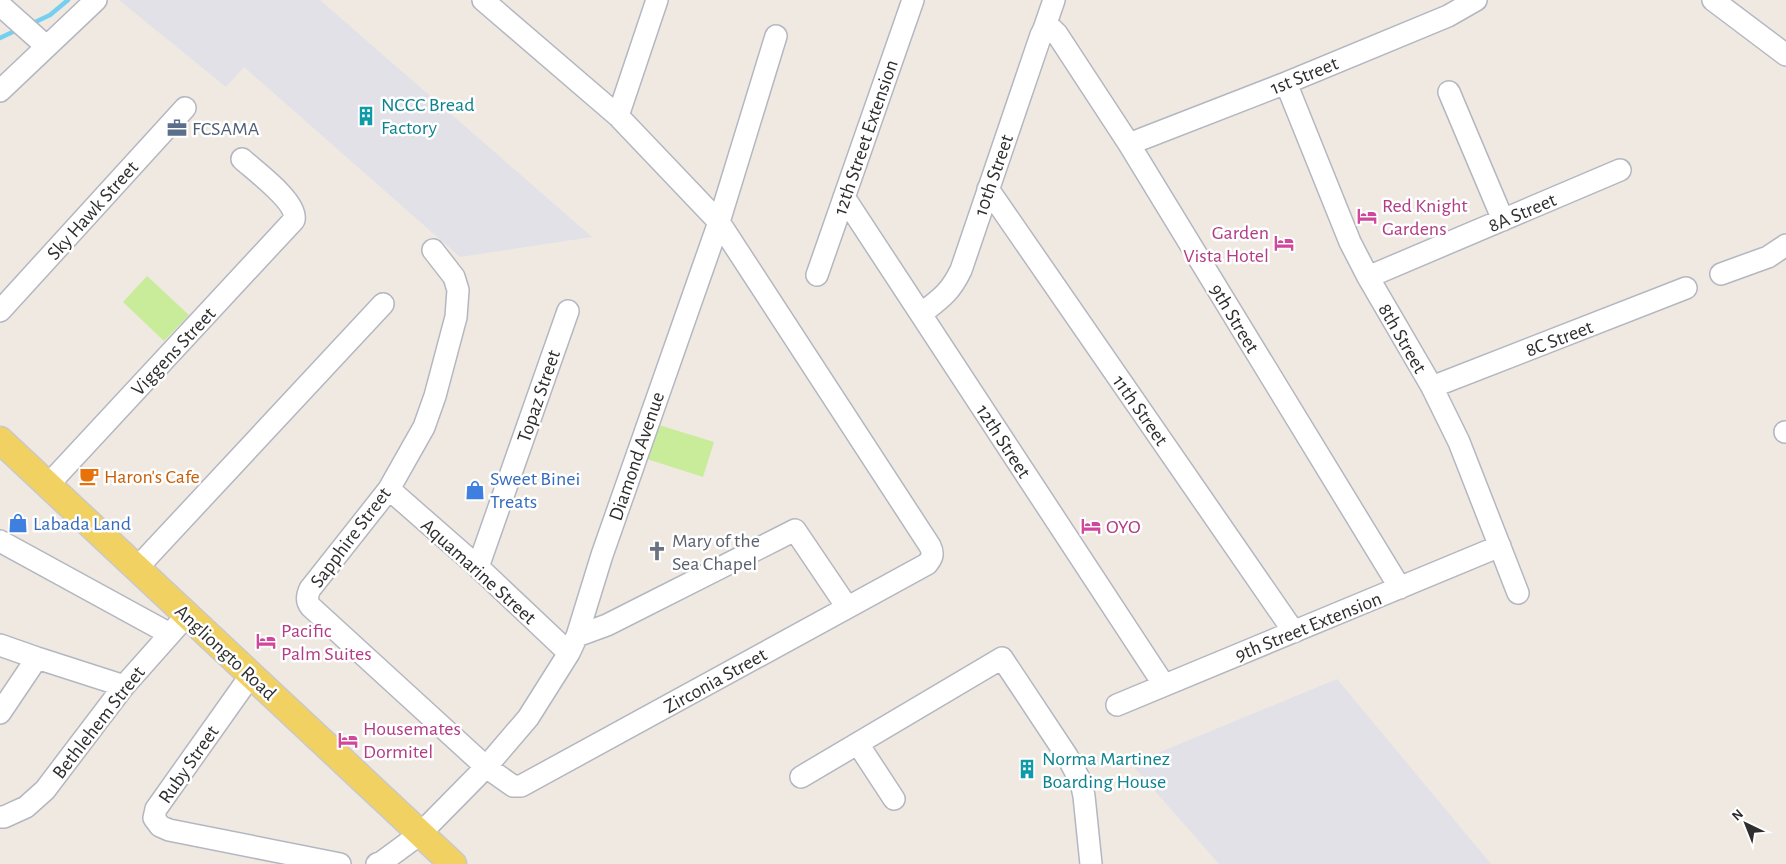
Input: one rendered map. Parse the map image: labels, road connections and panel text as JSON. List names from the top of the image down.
{
  "streets": {
    "main road": ["Angliongto Road"],
    "street": [
      "1st Street",
      "12th Street Extension",
      "10th Street",
      "Sky Hawk Street",
      "8A Street",
      "9th Street",
      "8th Street",
      "8C Street",
      "Viggens Street",
      "Topaz Street",
      "11th Street",
      "12th Street",
      "Diamond Avenue",
      "Sapphire Street",
      "Aquamarine Street",
      "9th Street Extension",
      "Zirconia Street",
      "Bethlehem Street",
      "Ruby Street"
    ]
  },
  "crossings": [
    ["1st Street", "9th Street"],
    ["1st Street", "8th Street"],
    ["12th Street Extension", "12th Street"],
    ["10th Street", "9th Street"],
    ["10th Street", "11th Street"],
    ["10th Street", "12th Street"],
    ["8A Street", "8th Street"],
    ["9th Street", "9th Street Extension"],
    ["8th Street", "8C Street"],
    ["8th Street", "9th Street Extension"],
    ["Viggens Street", "Angliongto Road"],
    ["Topaz Street", "Aquamarine Street"],
    ["11th Street", "9th Street Extension"],
    ["12th Street", "9th Street Extension"],
    ["Diamond Avenue", "Sapphire Street"],
    ["Diamond Avenue", "Aquamarine Street"],
    ["Diamond Avenue", "Angliongto Road"],
    ["Diamond Avenue", "Zirconia Street"],
    ["Sapphire Street", "Aquamarine Street"],
    ["Sapphire Street", "Zirconia Street"],
    ["Angliongto Road", "Bethlehem Street"],
    ["Angliongto Road", "Ruby Street"]
  ],
  "places": {
    "building": ["NCCC Bread Factory", "Norma Martinez Boarding House"],
    "office": ["FCSAMA"],
    "hotel": [
      "Red Knight Gardens",
      "Garden Vista Hotel",
      "OYO",
      "Pacific Palm Suites",
      "Housemates Dormitel"
    ],
    "cafe": ["Haron's Cafe"],
    "shop": ["Sweet Binei Treats", "Labada Land"],
    "church": ["Mary of the Sea Chapel"]
  },
  "north": "top left"
}
